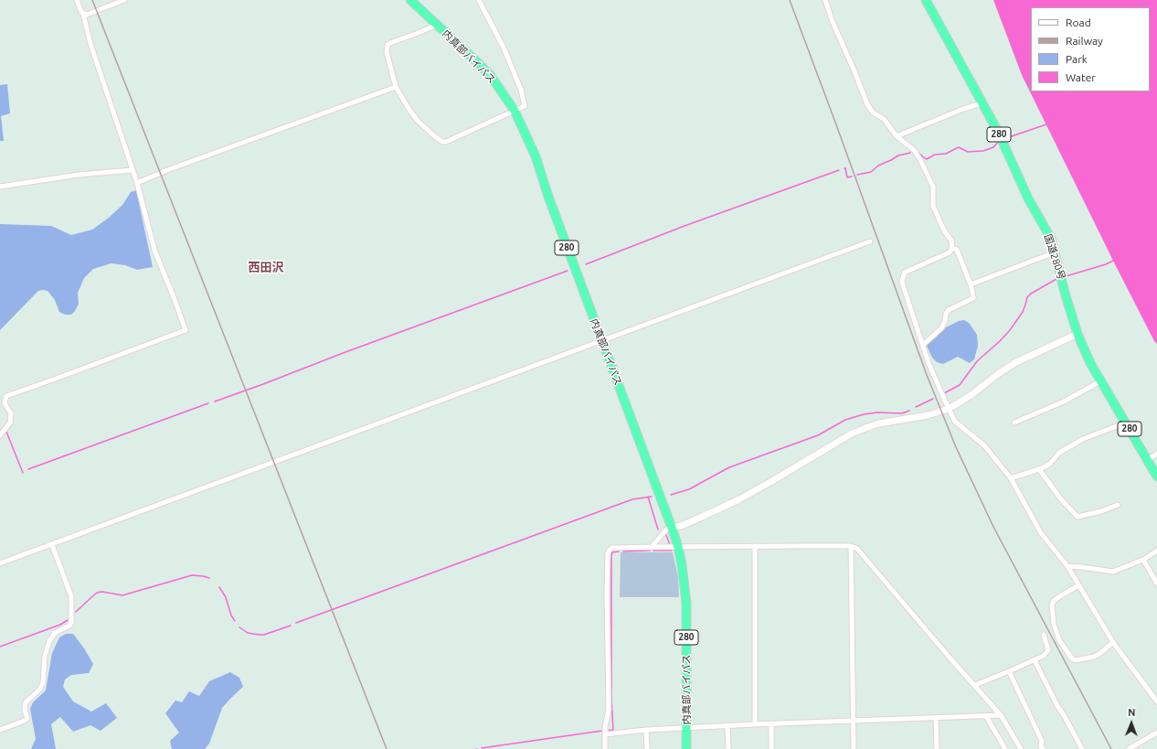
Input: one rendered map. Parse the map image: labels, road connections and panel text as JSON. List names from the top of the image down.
{
  "streets": {
    "highway": ["内真部バイパス", "280", "国道280号"]
  },
  "districts": ["西田沢"],
  "legend": [
    "Road",
    "Railway",
    "Park",
    "Water"
  ],
  "north": "top"
}
